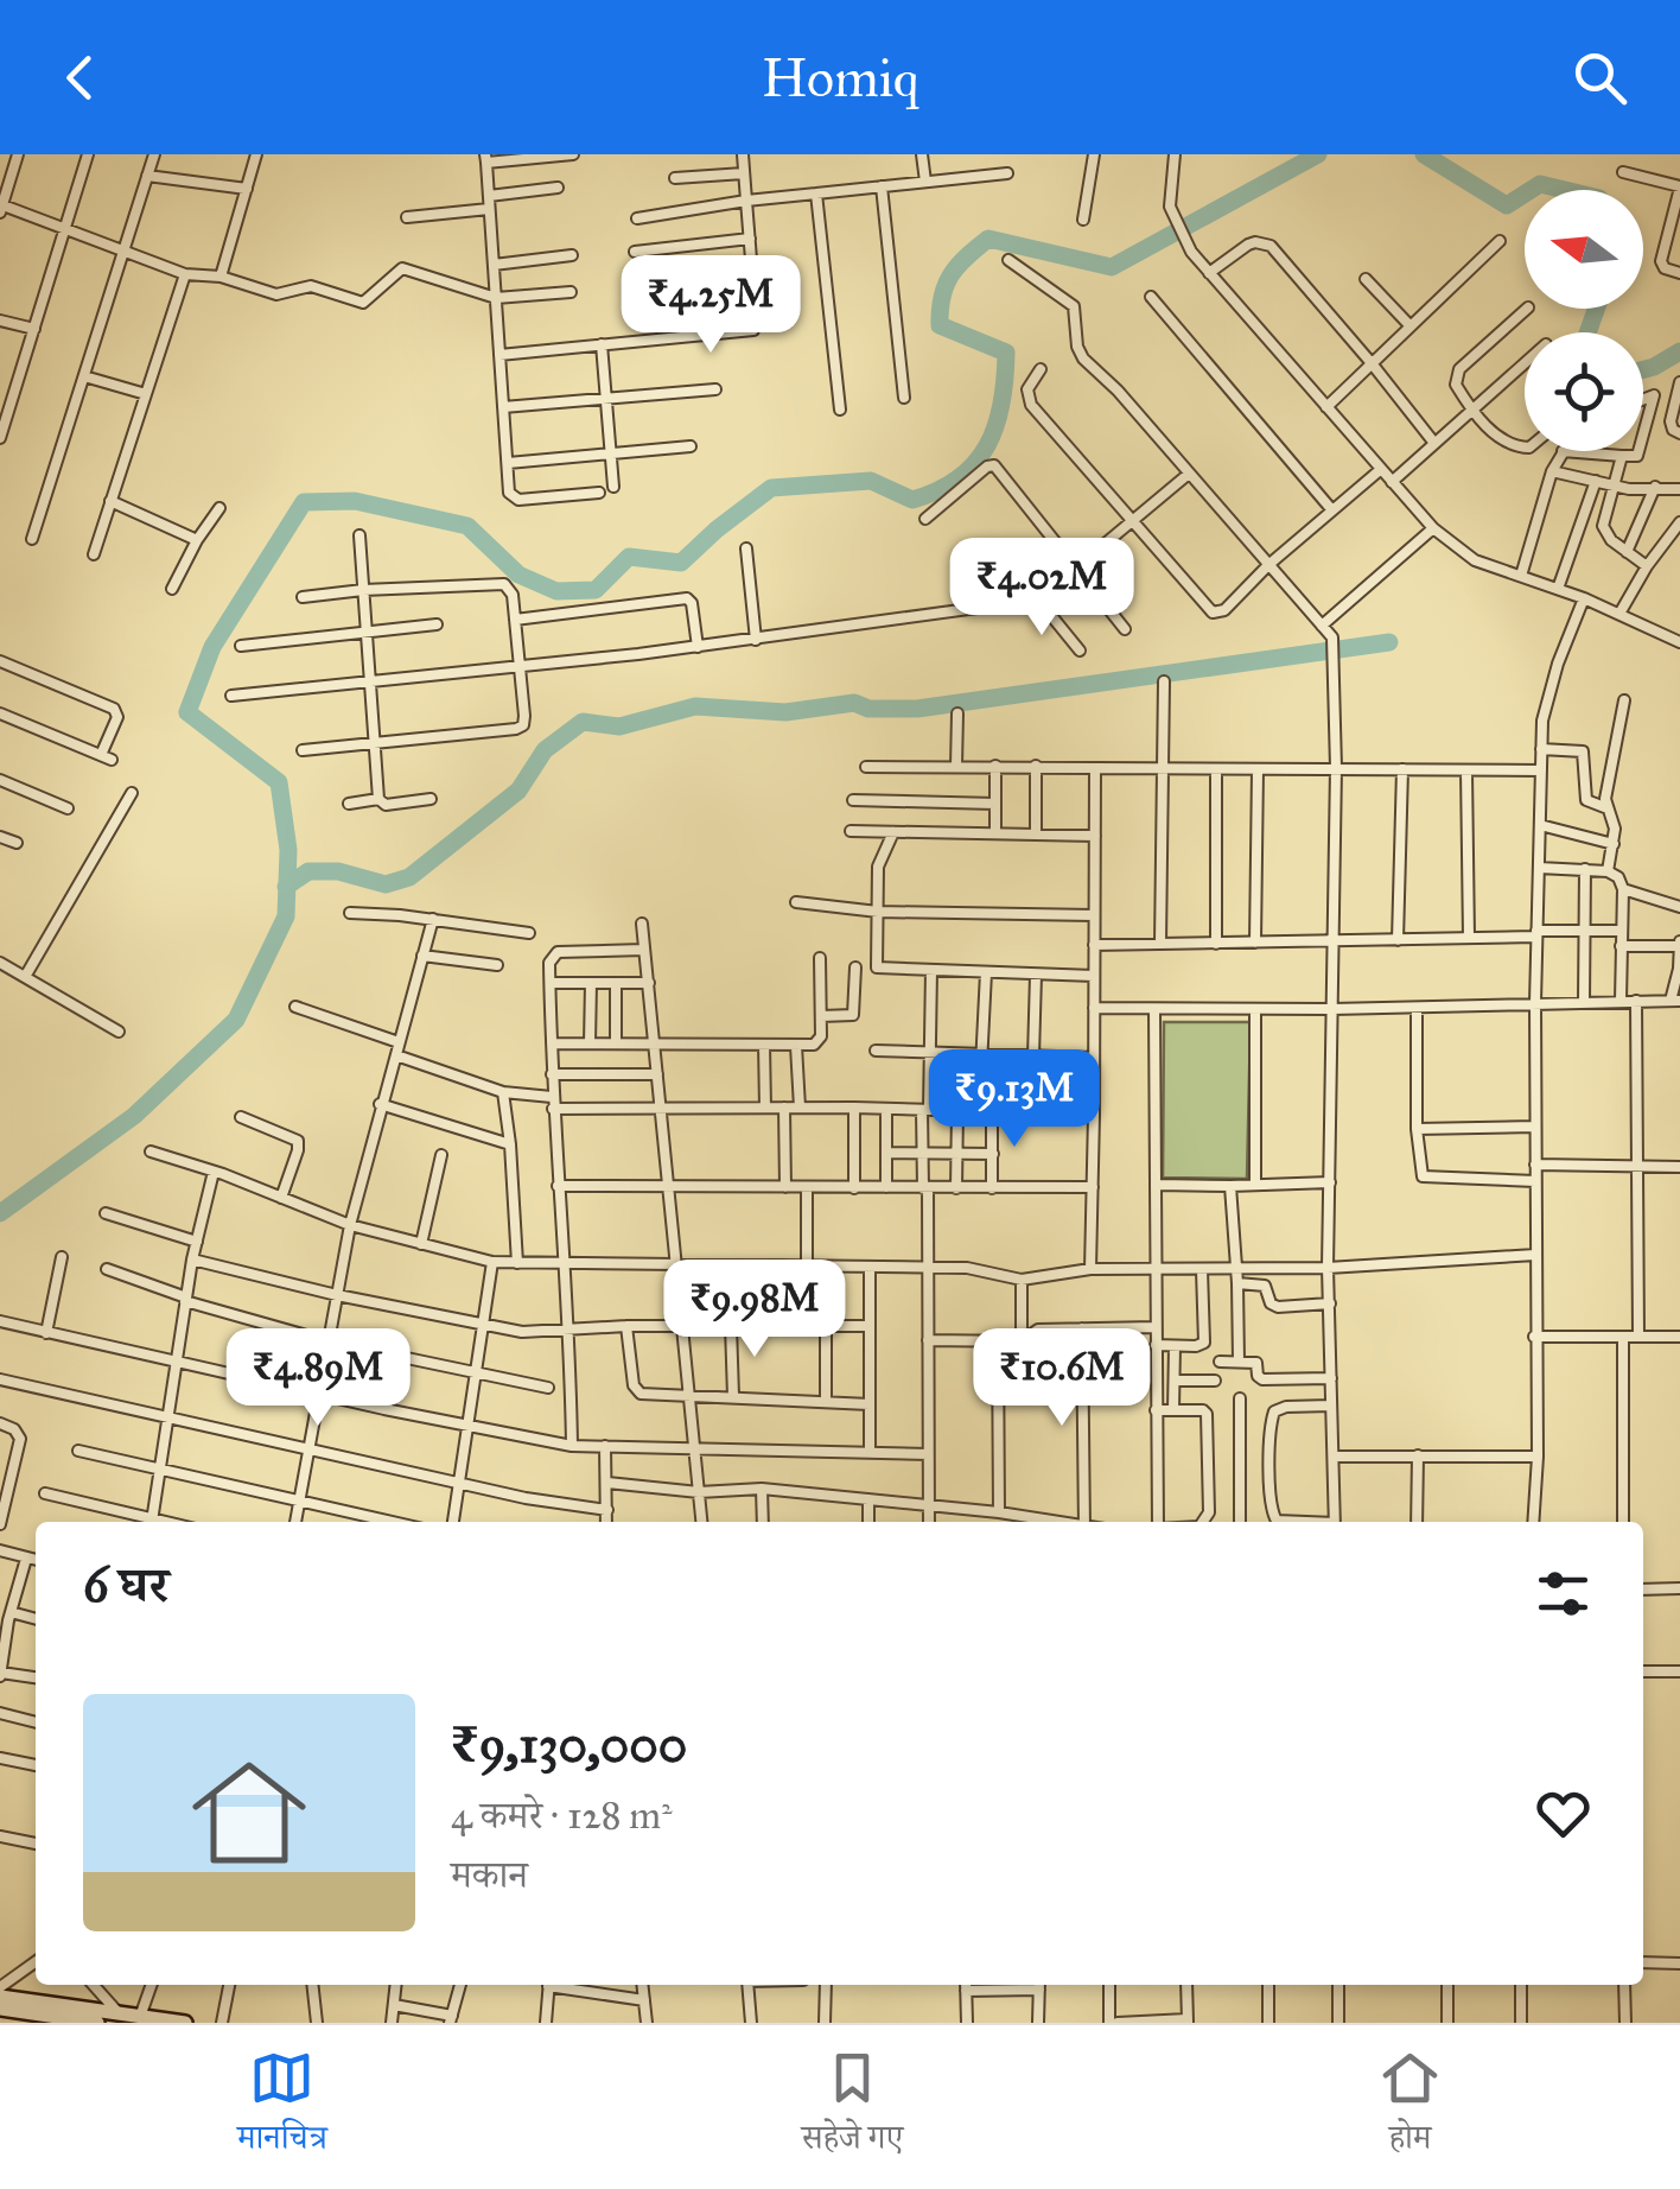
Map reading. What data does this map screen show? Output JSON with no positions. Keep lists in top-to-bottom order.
{
  "north": "left",
  "page": {
    "header": "Homiq",
    "price": [
      "₹4.25M",
      "₹4.02M",
      "₹9.13M",
      "₹9.98M",
      "₹4.89M",
      "₹10.6M"
    ],
    "heading": "6 घर",
    "list": [
      {
        "name": "₹9,130,000",
        "note": "4 कमरे · 128 m² · मकान"
      }
    ],
    "tabs": ["मानचित्र", "सहेजे गए", "होम"]
  }
}
